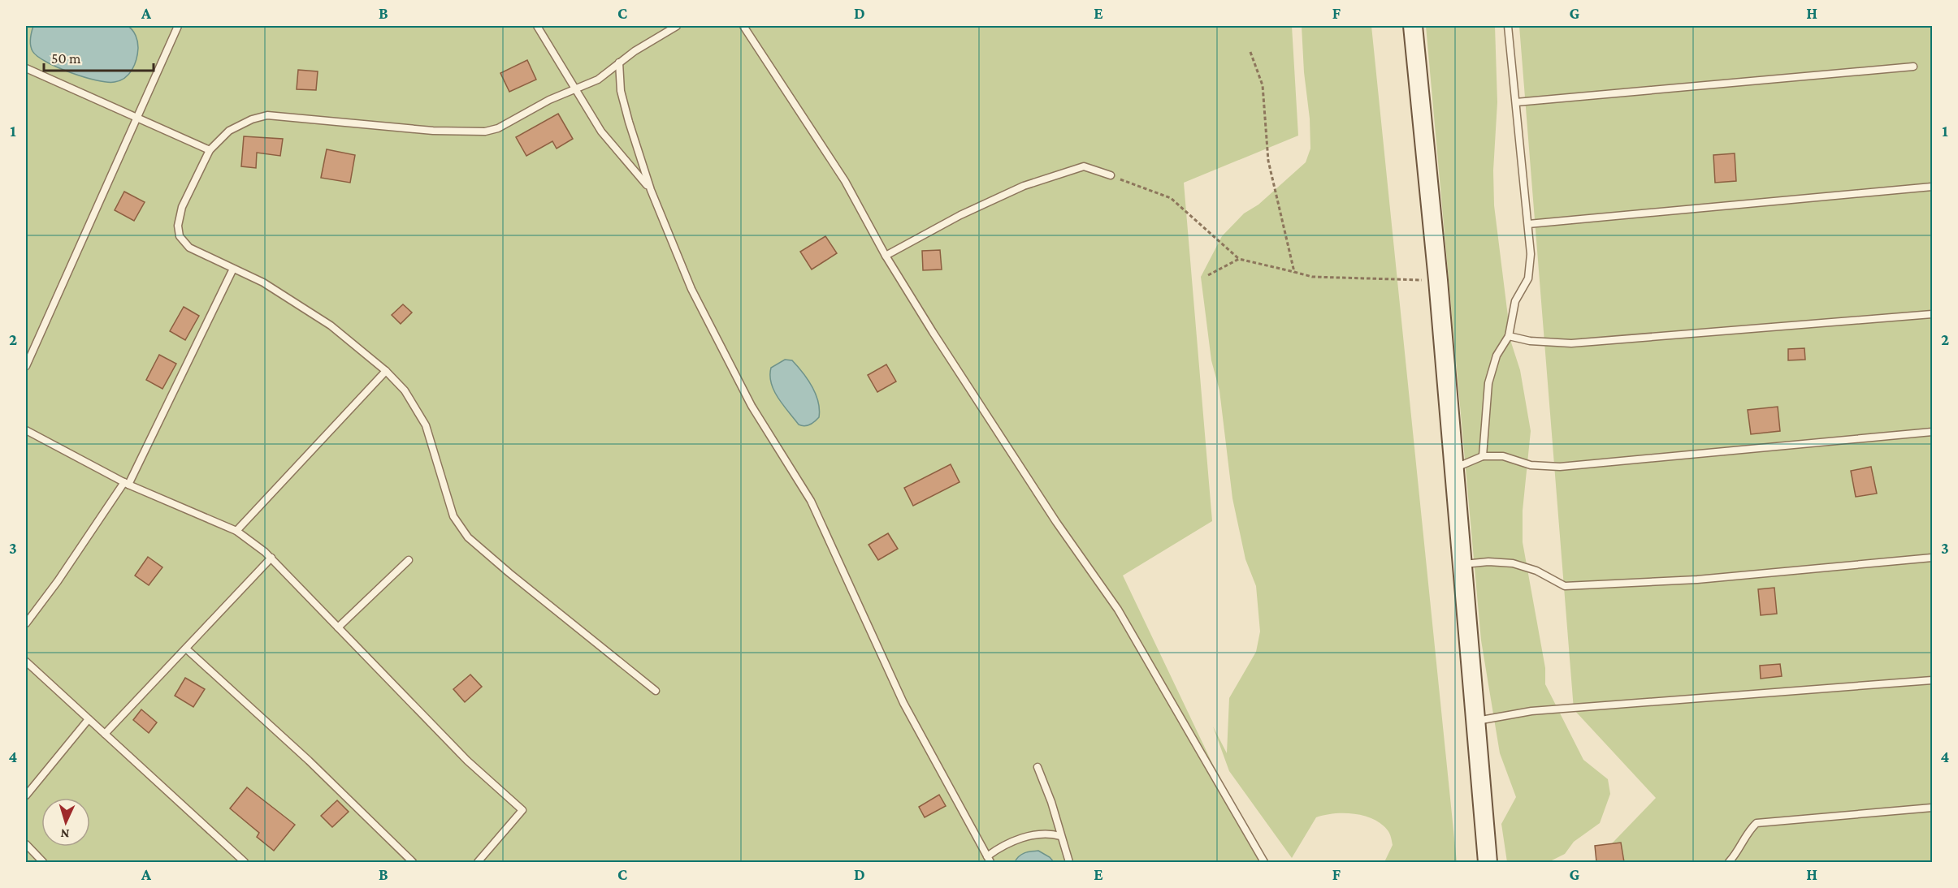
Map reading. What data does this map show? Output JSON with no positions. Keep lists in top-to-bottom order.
{
  "scale_bar": "50 m",
  "north": "bottom",
  "grid": {
    "columns": [
      "A",
      "B",
      "C",
      "D",
      "E",
      "F",
      "G",
      "H"
    ],
    "rows": [
      "1",
      "2",
      "3",
      "4"
    ]
  }
}
